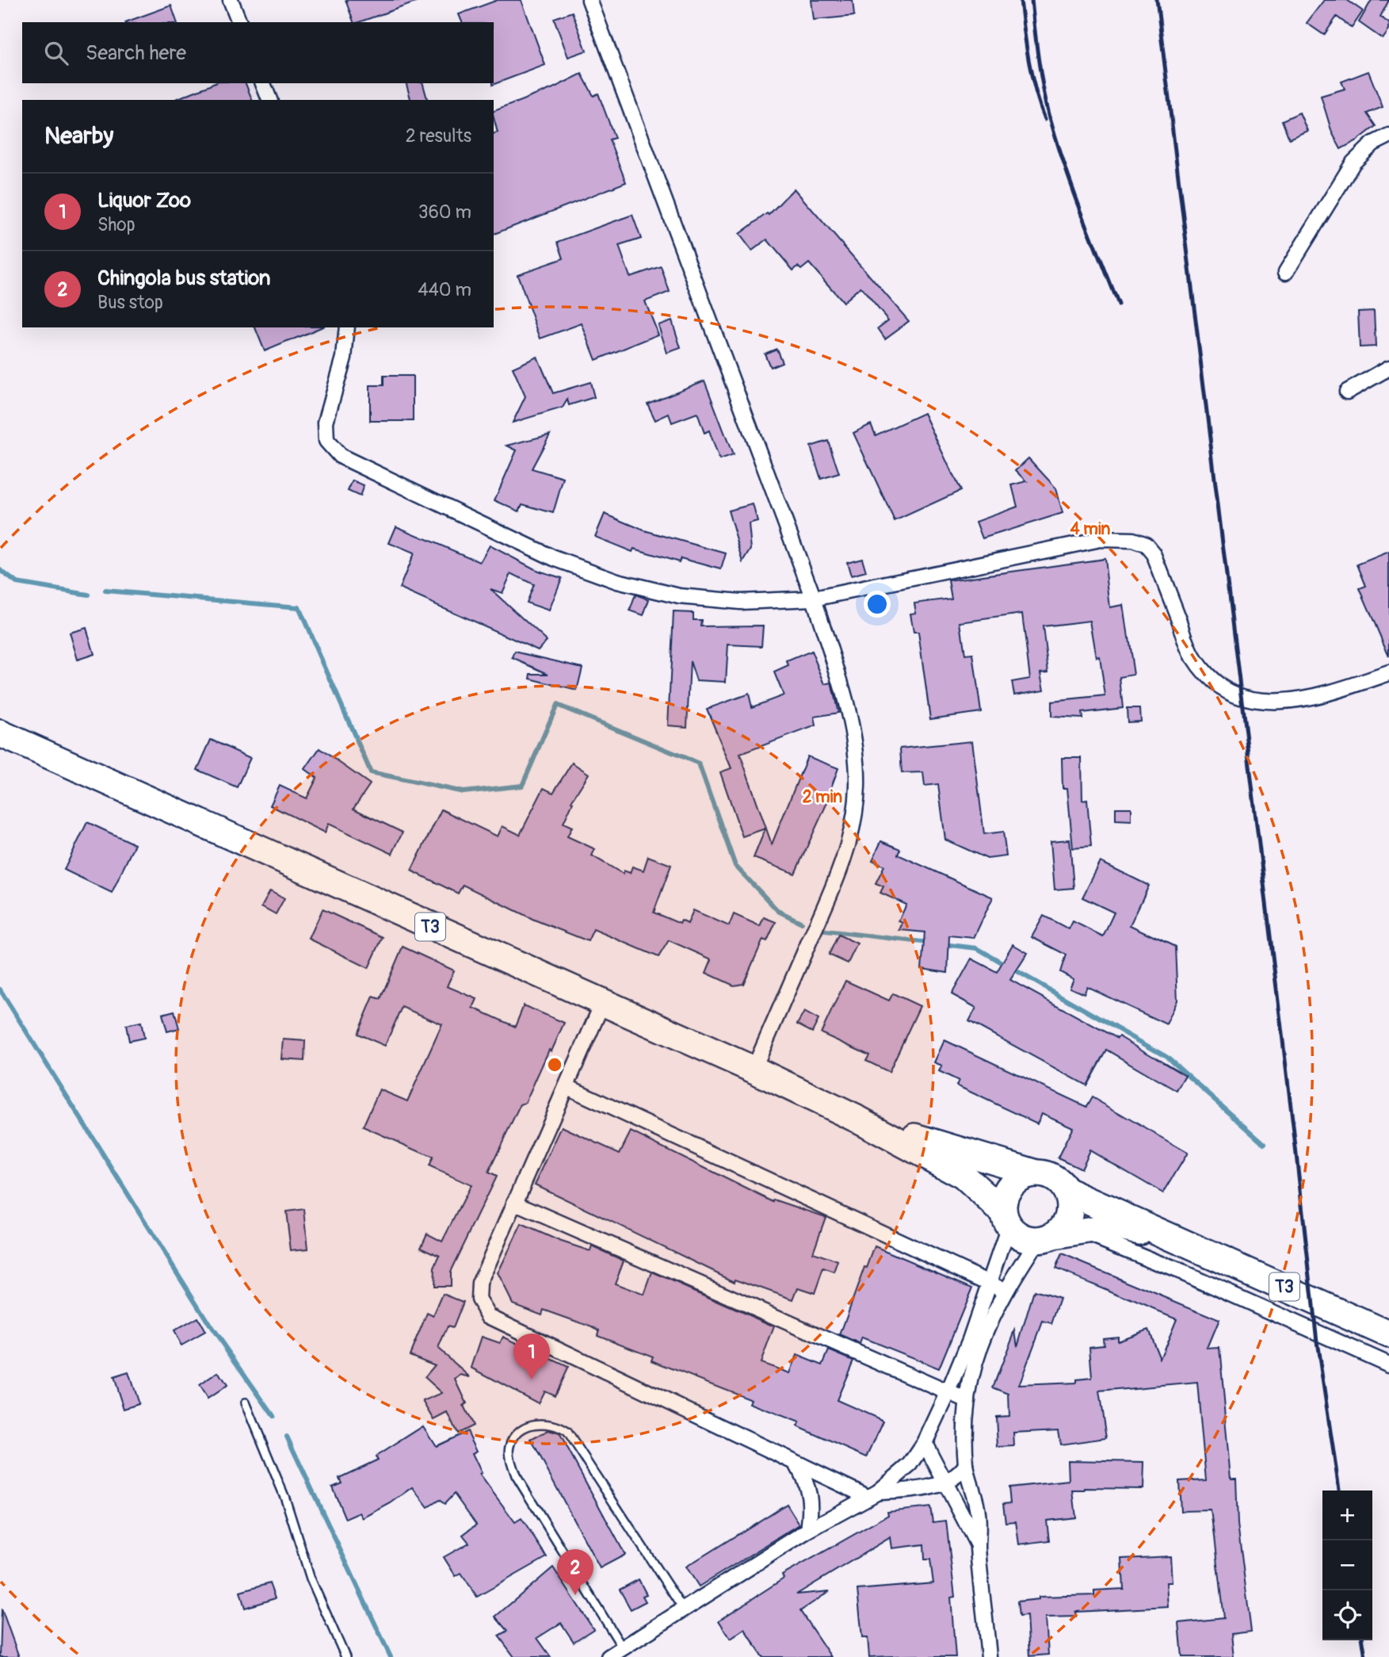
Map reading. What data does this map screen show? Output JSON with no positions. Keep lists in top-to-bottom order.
{
  "streets": {
    "highway": ["T3"]
  },
  "page": {
    "search": "Search here",
    "heading": ["Nearby", "2 results"],
    "list": [
      {
        "mark": "1",
        "name": "Liquor Zoo",
        "note": "Shop",
        "value": "360 m"
      },
      {
        "mark": "2",
        "name": "Chingola bus station",
        "note": "Bus stop",
        "value": "440 m"
      }
    ],
    "pins": ["1", "2"],
    "map_buttons": ["+", "−"]
  },
  "rings": ["4 min", "2 min"]
}
